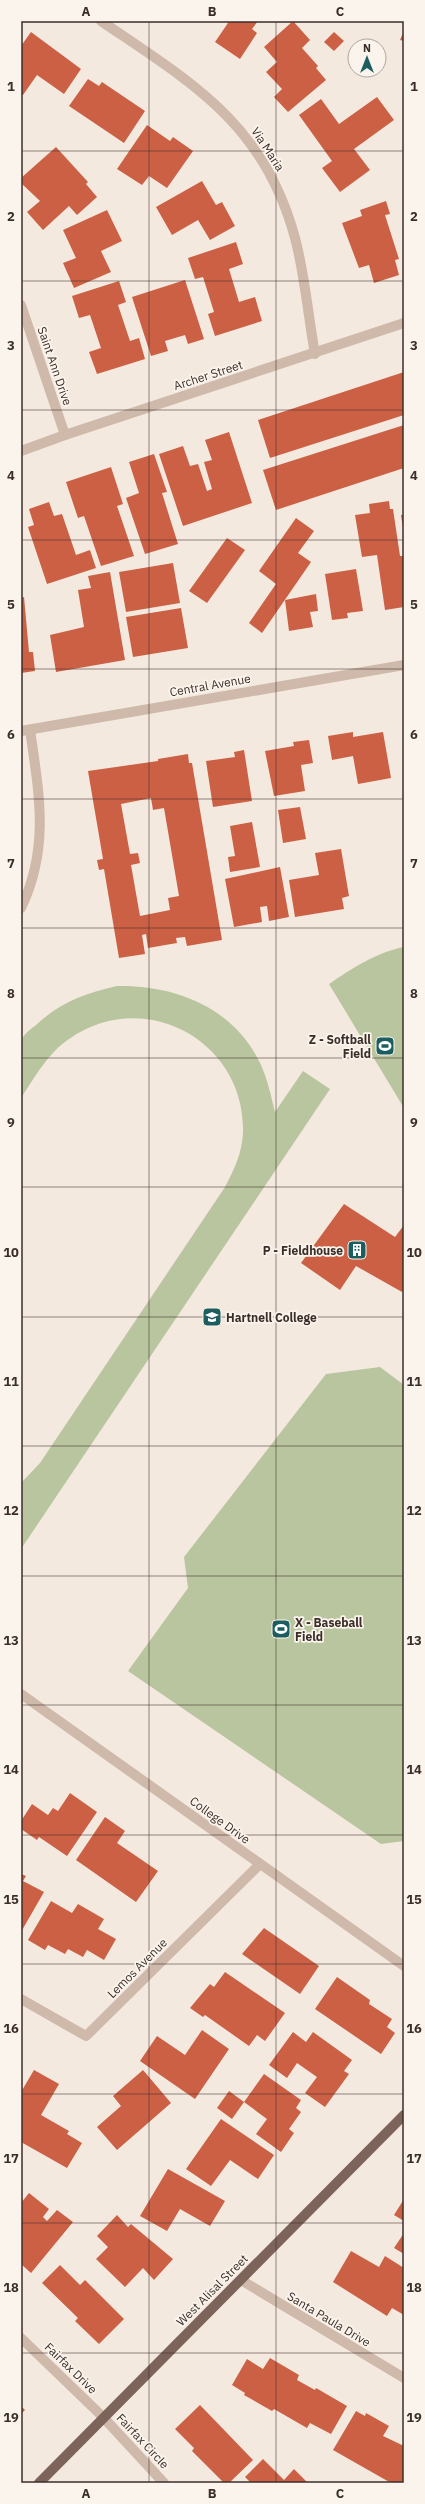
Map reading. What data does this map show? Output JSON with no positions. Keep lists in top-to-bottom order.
{
  "streets": {
    "main road": ["West Alisal Street"],
    "street": [
      "Via Maria",
      "Saint Ann Drive",
      "Archer Street",
      "Central Avenue",
      "College Drive",
      "Lemos Avenue",
      "Santa Paula Drive",
      "Fairfax Drive",
      "Fairfax Circle"
    ]
  },
  "crossings": [
    ["Via Maria", "Archer Street"],
    ["Saint Ann Drive", "Archer Street"],
    ["College Drive", "Lemos Avenue"],
    ["West Alisal Street", "Santa Paula Drive"],
    ["West Alisal Street", "Fairfax Drive"],
    ["West Alisal Street", "Fairfax Circle"],
    ["Fairfax Drive", "Fairfax Circle"]
  ],
  "places": {
    "sports": ["Z - Softball Field", "X - Baseball Field"],
    "building": ["P - Fieldhouse"],
    "school or university": ["Hartnell College"]
  },
  "north": "top",
  "grid": {
    "columns": ["A", "B", "C"],
    "rows": [
      "1",
      "2",
      "3",
      "4",
      "5",
      "6",
      "7",
      "8",
      "9",
      "10",
      "11",
      "12",
      "13",
      "14",
      "15",
      "16",
      "17",
      "18",
      "19"
    ]
  }
}
